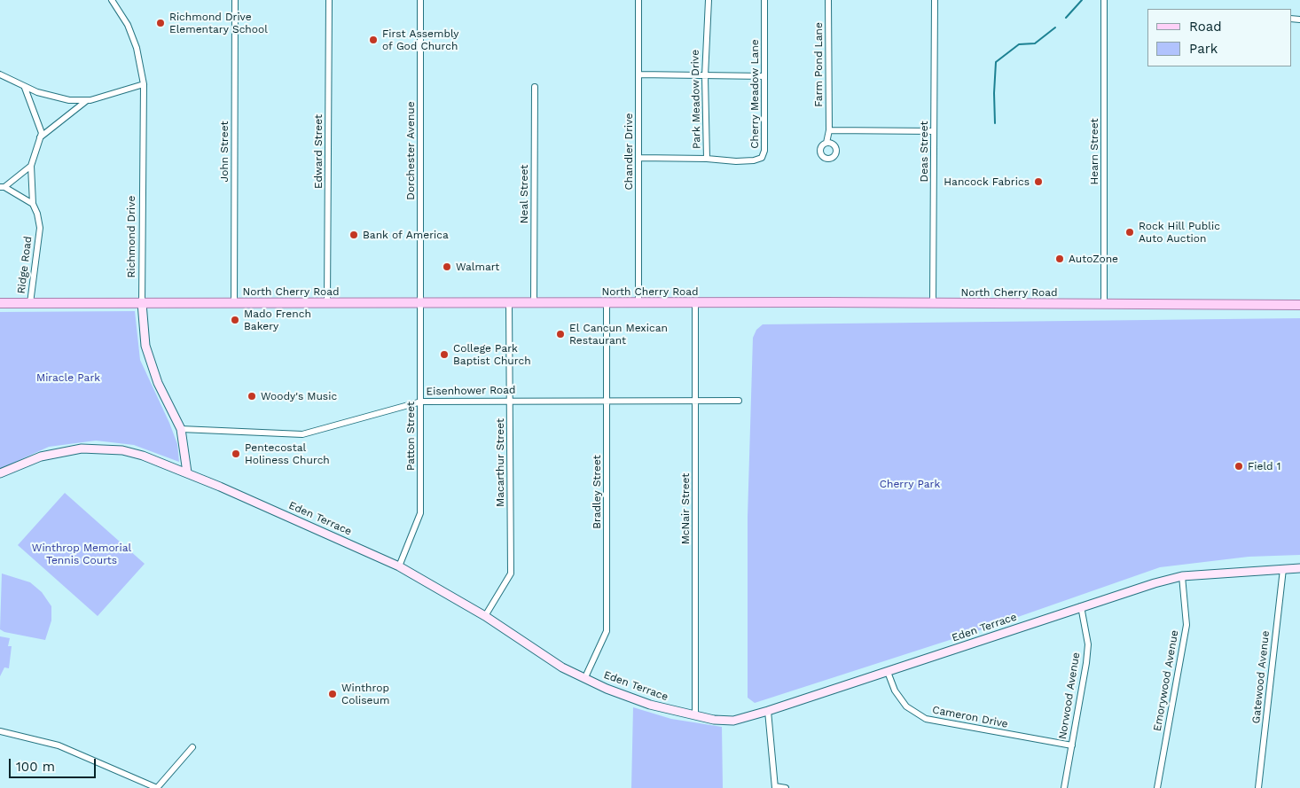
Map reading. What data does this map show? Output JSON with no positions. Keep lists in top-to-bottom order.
{
  "streets": {
    "main road": ["North Cherry Road"],
    "street": [
      "Farm Pond Lane",
      "Cherry Meadow Lane",
      "Park Meadow Drive",
      "Dorchester Avenue",
      "John Street",
      "Edward Street",
      "Chandler Drive",
      "Deas Street",
      "Hearn Street",
      "Neal Street",
      "Richmond Drive",
      "Ridge Road",
      "Eisenhower Road",
      "Patton Street",
      "Macarthur Street",
      "Bradley Street",
      "McNair Street",
      "Eden Terrace",
      "Gatewood Avenue",
      "Emorywood Avenue",
      "Norwood Avenue",
      "Cameron Drive"
    ]
  },
  "crossings": [
    ["Cherry Meadow Lane", "Park Meadow Drive"],
    ["Park Meadow Drive", "Chandler Drive"],
    ["Dorchester Avenue", "North Cherry Road"],
    ["Dorchester Avenue", "Patton Street"],
    ["John Street", "North Cherry Road"],
    ["Edward Street", "North Cherry Road"],
    ["Chandler Drive", "North Cherry Road"],
    ["Deas Street", "North Cherry Road"],
    ["Hearn Street", "North Cherry Road"],
    ["Neal Street", "North Cherry Road"],
    ["Richmond Drive", "Ridge Road"],
    ["Richmond Drive", "North Cherry Road"],
    ["Richmond Drive", "Eisenhower Road"],
    ["Richmond Drive", "Eden Terrace"],
    ["Ridge Road", "North Cherry Road"],
    ["North Cherry Road", "Patton Street"],
    ["North Cherry Road", "Macarthur Street"],
    ["North Cherry Road", "Bradley Street"],
    ["North Cherry Road", "McNair Street"],
    ["Eisenhower Road", "Patton Street"],
    ["Eisenhower Road", "Macarthur Street"],
    ["Eisenhower Road", "Bradley Street"],
    ["Eisenhower Road", "McNair Street"],
    ["Patton Street", "Eden Terrace"],
    ["Macarthur Street", "Eden Terrace"],
    ["Bradley Street", "Eden Terrace"],
    ["McNair Street", "Eden Terrace"],
    ["Eden Terrace", "Gatewood Avenue"],
    ["Eden Terrace", "Emorywood Avenue"],
    ["Eden Terrace", "Norwood Avenue"],
    ["Eden Terrace", "Cameron Drive"],
    ["Norwood Avenue", "Cameron Drive"]
  ],
  "parks": ["Miracle Park", "Cherry Park", "Winthrop Memorial Tennis Courts"],
  "places": [
    "Richmond Drive Elementary School",
    "First Assembly of God Church",
    "Hancock Fabrics",
    "Rock Hill Public Auto Auction",
    "Bank of America",
    "AutoZone",
    "Walmart",
    "Mado French Bakery",
    "El Cancun Mexican Restaurant",
    "College Park Baptist Church",
    "Woody's Music",
    "Pentecostal Holiness Church",
    "Field 1",
    "Winthrop Coliseum"
  ],
  "legend": ["Road", "Park"],
  "scale_bar": "100 m"
}
